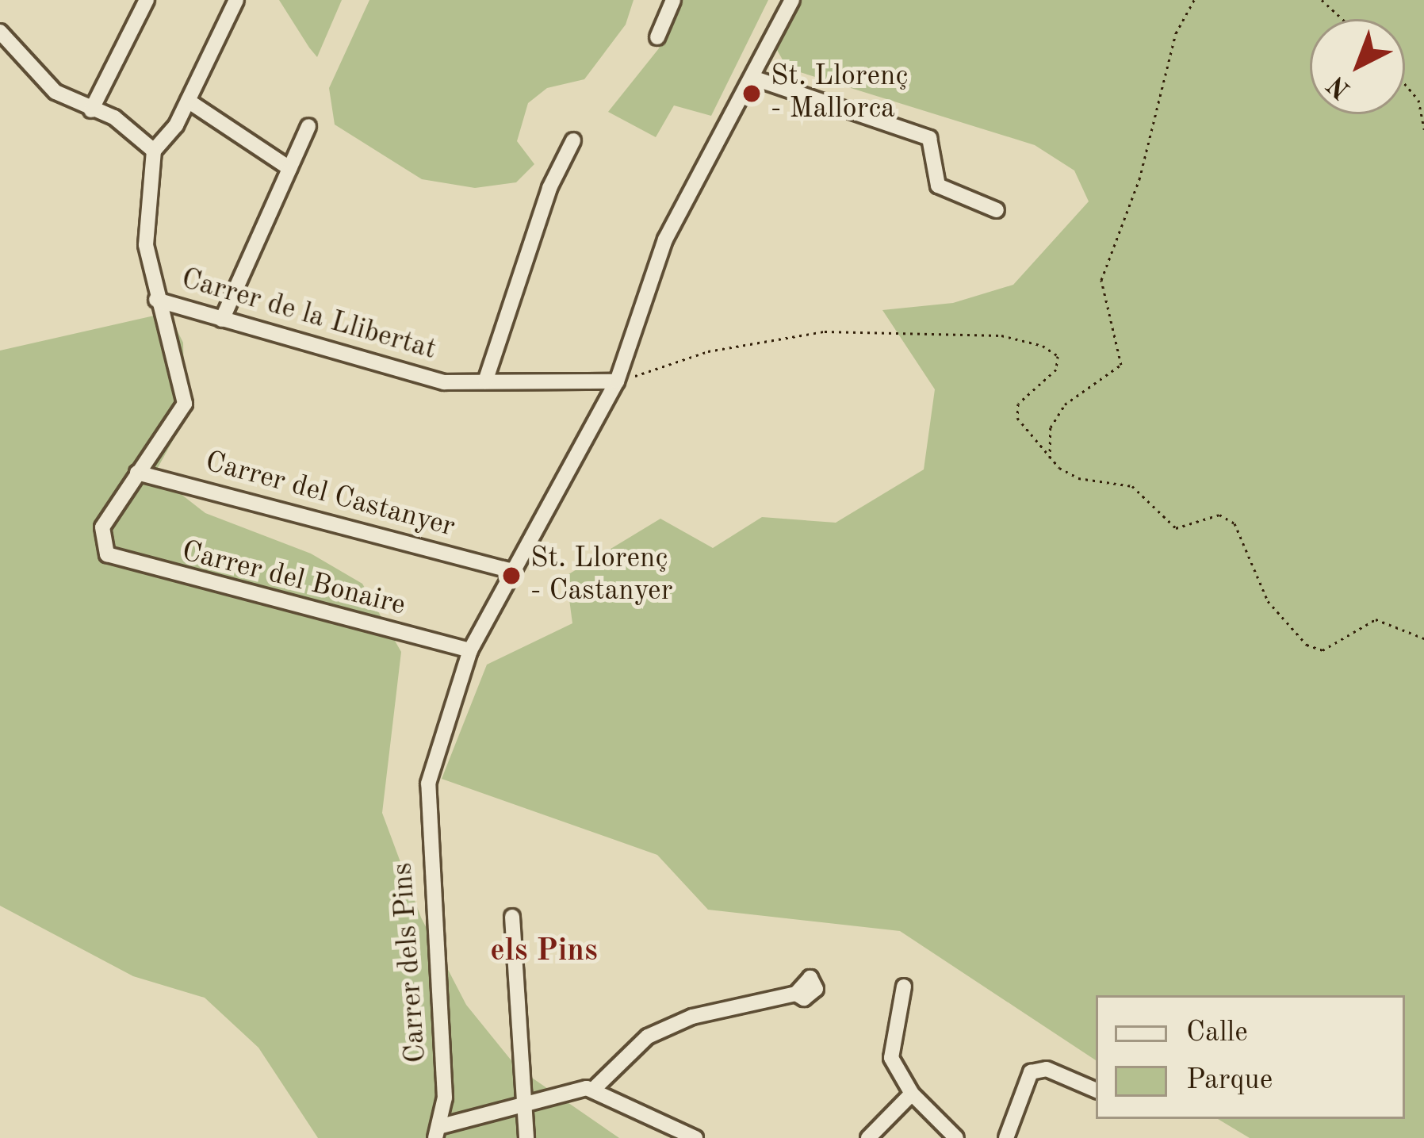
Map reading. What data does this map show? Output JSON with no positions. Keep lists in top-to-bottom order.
{
  "streets": {
    "street": [
      "Carrer de la Llibertat",
      "Carrer del Castanyer",
      "Carrer del Bonaire",
      "Carrer dels Pins"
    ]
  },
  "crossings": [
    ["Carrer de la Llibertat", "Carrer dels Pins"],
    ["Carrer del Castanyer", "Carrer del Bonaire"],
    ["Carrer del Castanyer", "Carrer dels Pins"],
    ["Carrer del Bonaire", "Carrer dels Pins"]
  ],
  "districts": ["els Pins"],
  "places": ["St. Llorenç - Mallorca", "St. Llorenç - Castanyer"],
  "legend": ["Calle", "Parque"],
  "north": "bottom left"
}
